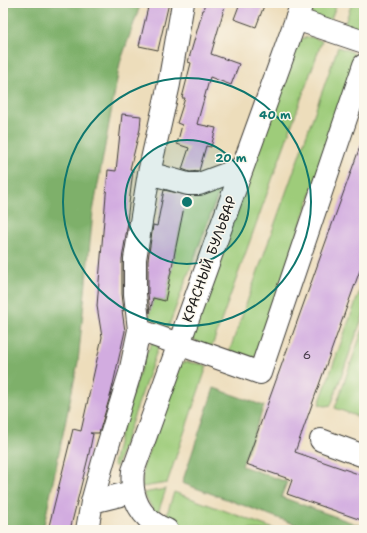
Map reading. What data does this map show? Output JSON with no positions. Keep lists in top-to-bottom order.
{
  "streets": {
    "street": ["КРАСНЫЙ БУЛЬВАР"]
  },
  "house_numbers": ["6"],
  "rings": ["40 m", "20 m"]
}
